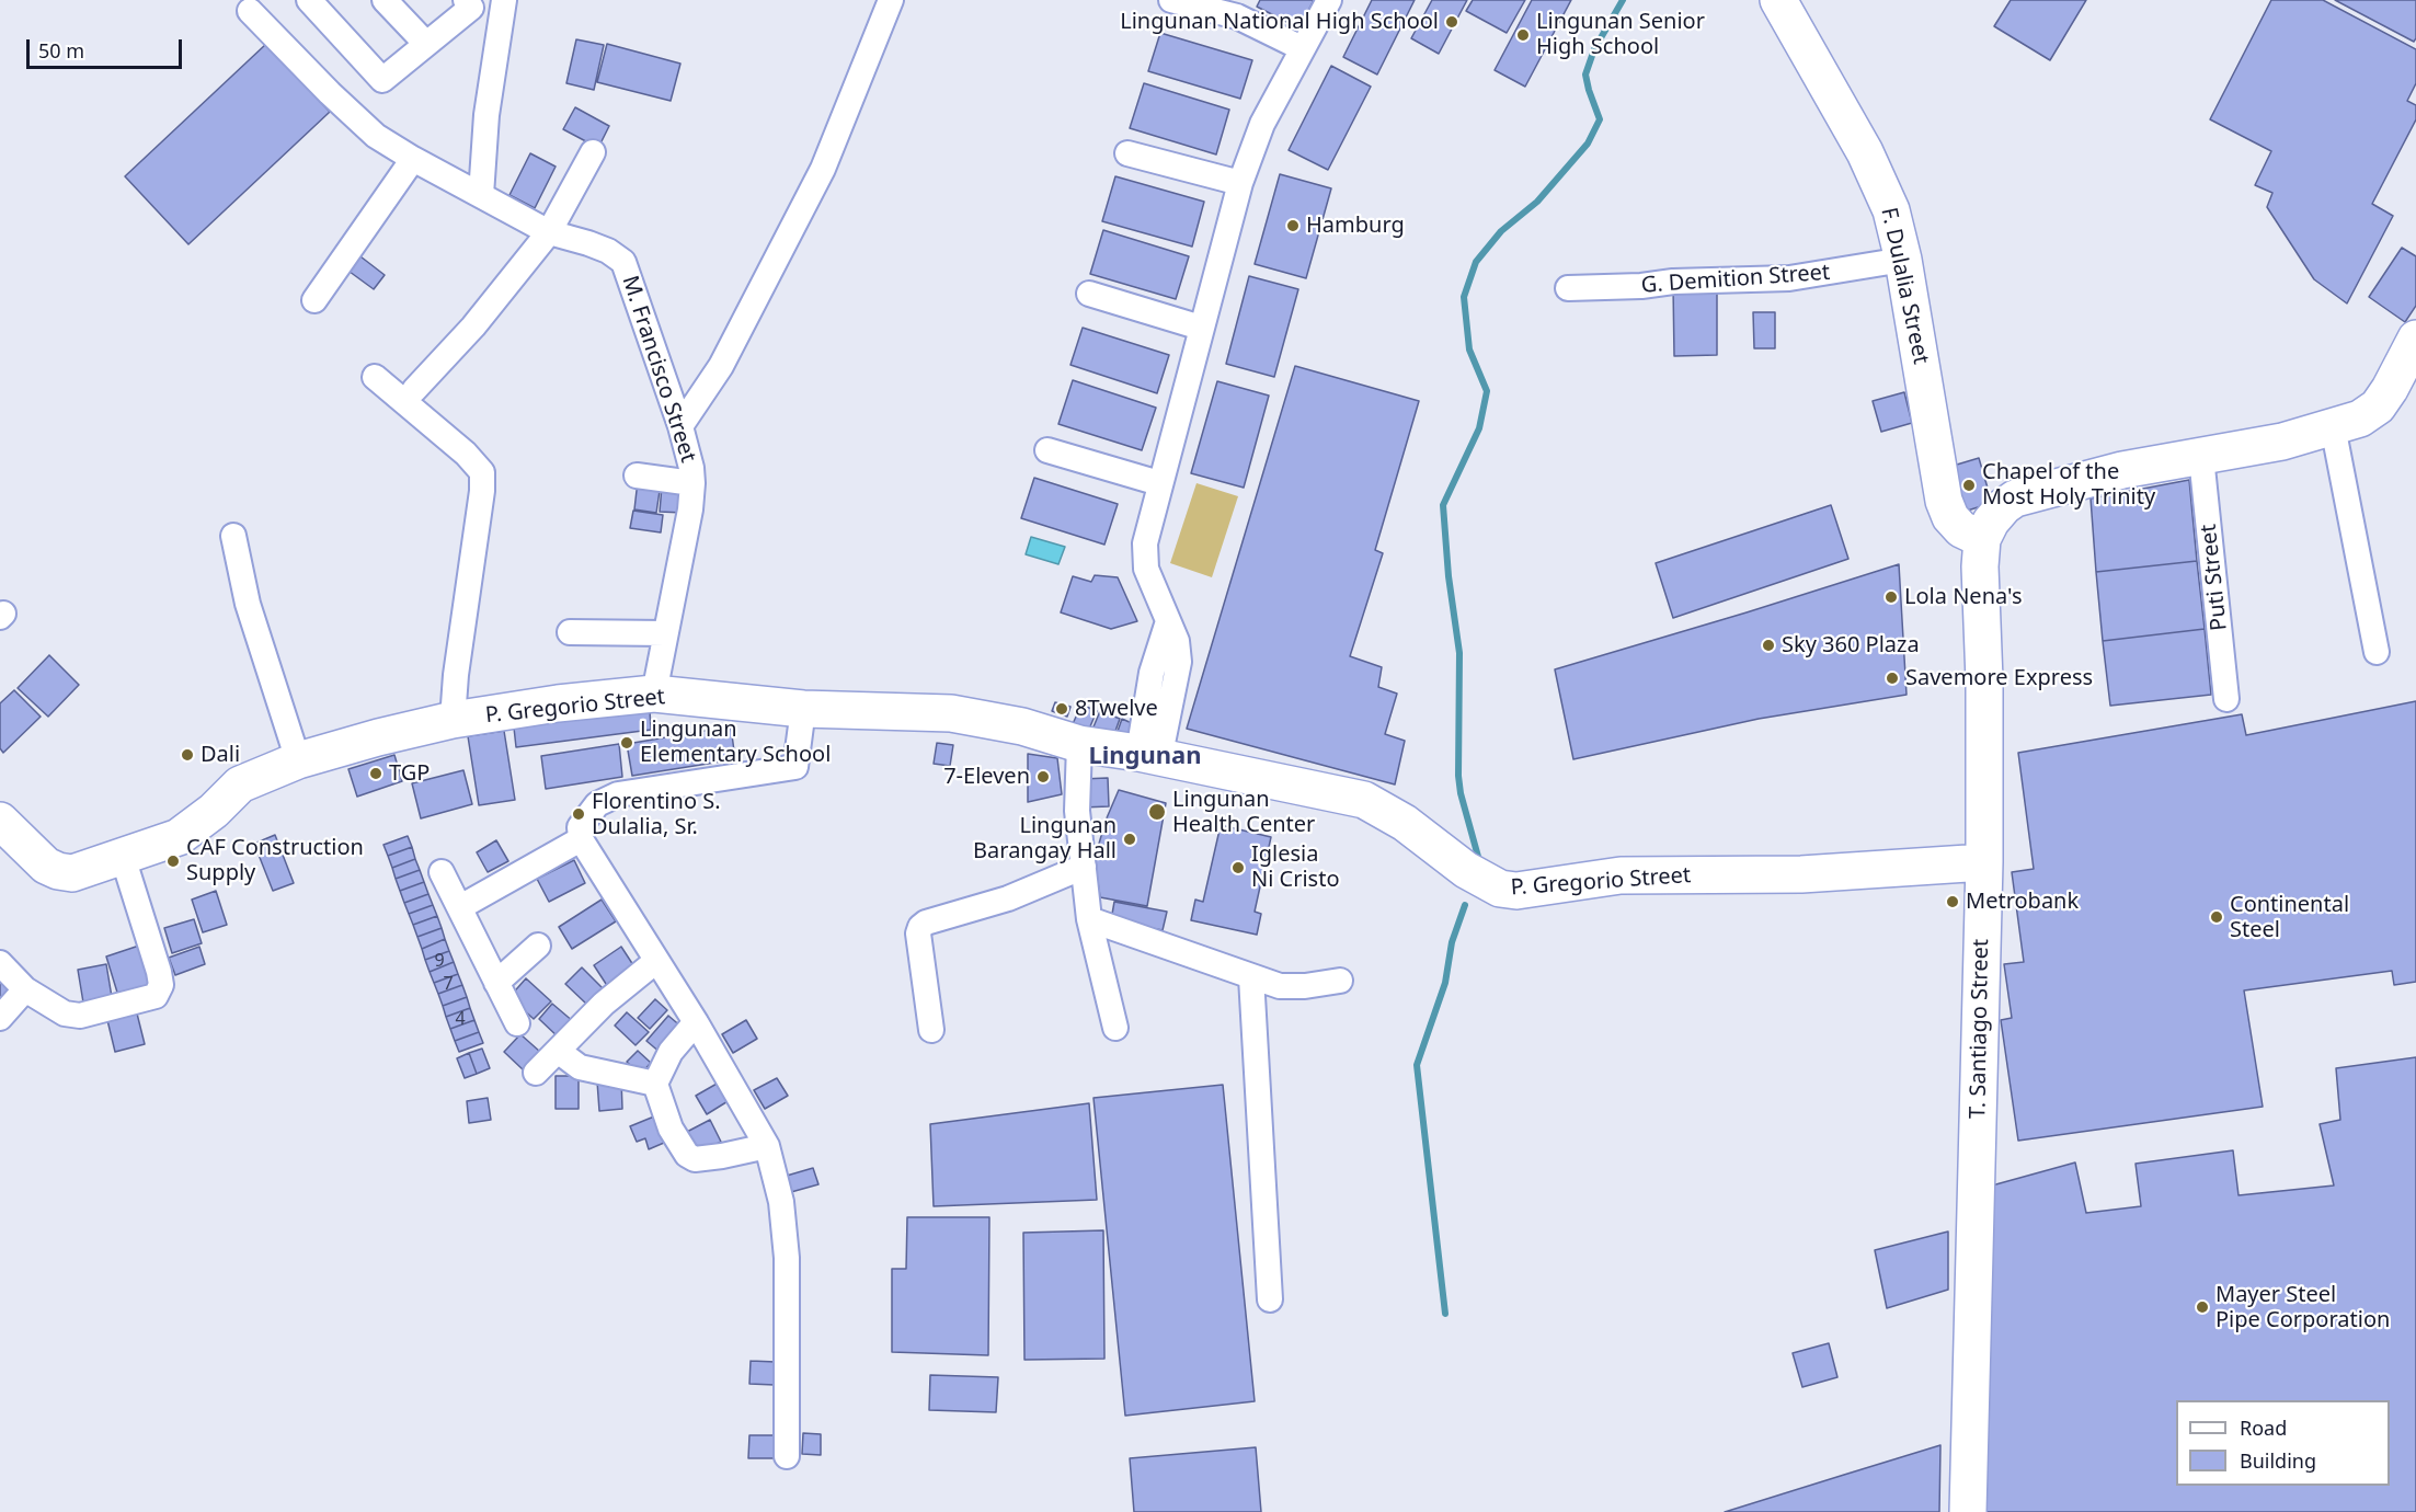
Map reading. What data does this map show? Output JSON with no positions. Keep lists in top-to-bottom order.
{
  "streets": {
    "street": [
      "G. Demition Street",
      "F. Dulalia Street",
      "M. Francisco Street",
      "Puti Street",
      "P. Gregorio Street",
      "T. Santiago Street"
    ]
  },
  "crossings": [
    ["G. Demition Street", "F. Dulalia Street"],
    ["F. Dulalia Street", "T. Santiago Street"],
    ["M. Francisco Street", "P. Gregorio Street"],
    ["Puti Street", "T. Santiago Street"],
    ["P. Gregorio Street", "T. Santiago Street"]
  ],
  "districts": ["Lingunan"],
  "places": [
    "Lingunan National High School",
    "Lingunan Senior High School",
    "Hamburg",
    "Chapel of the Most Holy Trinity",
    "Lola Nena's",
    "Sky 360 Plaza",
    "Savemore Express",
    "8Twelve",
    "Lingunan Elementary School",
    "Dali",
    "TGP",
    "7-Eleven",
    "Lingunan Health Center",
    "Florentino S. Dulalia, Sr.",
    "Lingunan Barangay Hall",
    "CAF Construction Supply",
    "Iglesia Ni Cristo",
    "Metrobank",
    "Continental Steel",
    "Mayer Steel Pipe Corporation"
  ],
  "house_numbers": ["9", "7", "4"],
  "legend": ["Road", "Building"],
  "scale_bar": "50 m"
}
